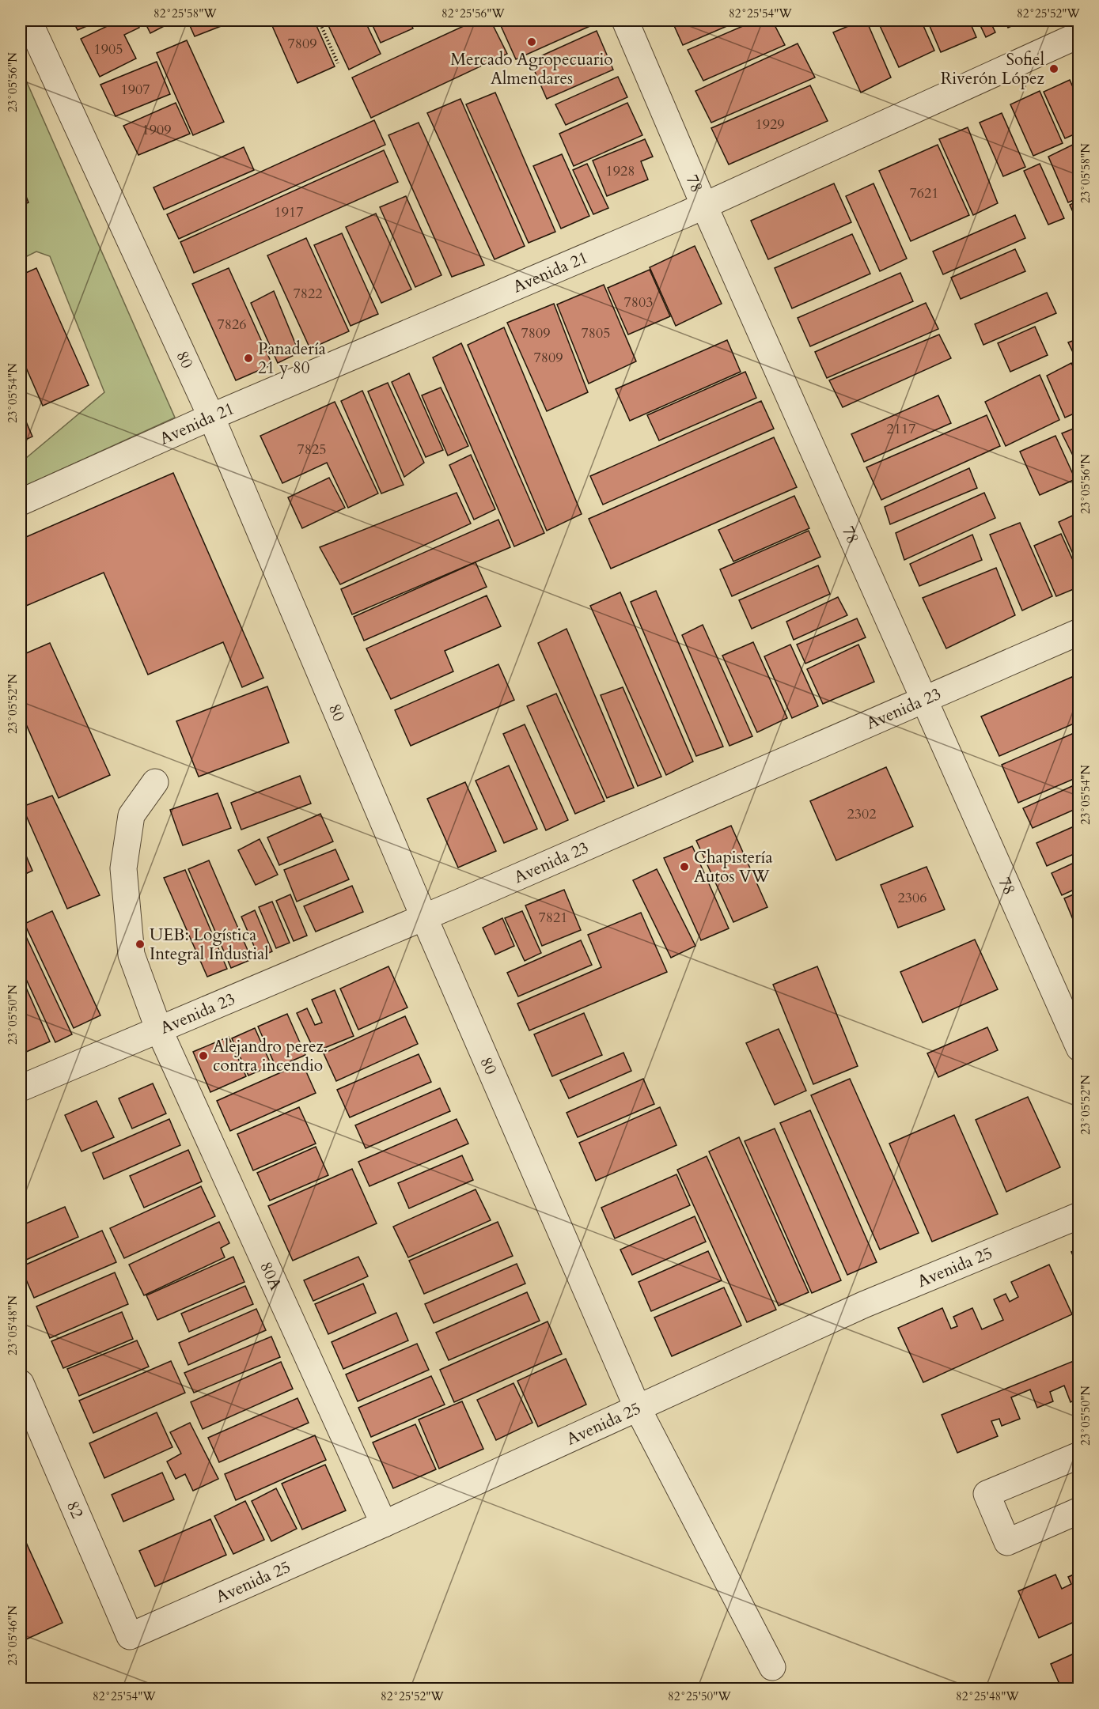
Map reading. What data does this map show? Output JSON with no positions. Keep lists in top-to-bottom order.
{
  "streets": {
    "street": [
      "78",
      "Avenida 21",
      "80",
      "Avenida 23",
      "Avenida 25",
      "80A",
      "82"
    ]
  },
  "crossings": [
    ["78", "Avenida 21"],
    ["78", "Avenida 23"],
    ["Avenida 21", "80"],
    ["80", "Avenida 23"],
    ["80", "Avenida 25"],
    ["Avenida 23", "80A"],
    ["Avenida 25", "80A"],
    ["Avenida 25", "82"]
  ],
  "places": [
    "Mercado Agropecuario Almendares",
    "Sofiel Riverón López",
    "Panadería 21 y 80",
    "Chapistería Autos VW",
    "UEB: Logística Integral Industial",
    "Alejandro perez. contra incendio"
  ],
  "house_numbers": [
    "7809",
    "1905",
    "1907",
    "1929",
    "1909",
    "1928",
    "7621",
    "1917",
    "7822",
    "7803",
    "7826",
    "7809",
    "7805",
    "7809",
    "2117",
    "7825",
    "2302",
    "2306",
    "7821"
  ],
  "coordinates": [
    "82°25'58\"W",
    "82°25'56\"W",
    "82°25'54\"W",
    "82°25'52\"W",
    "23°05'56\"N",
    "23°05'58\"N",
    "23°05'54\"N",
    "23°05'52\"N",
    "23°05'50\"N",
    "23°05'48\"N",
    "23°05'46\"N",
    "82°25'50\"W",
    "82°25'48\"W"
  ]
}
